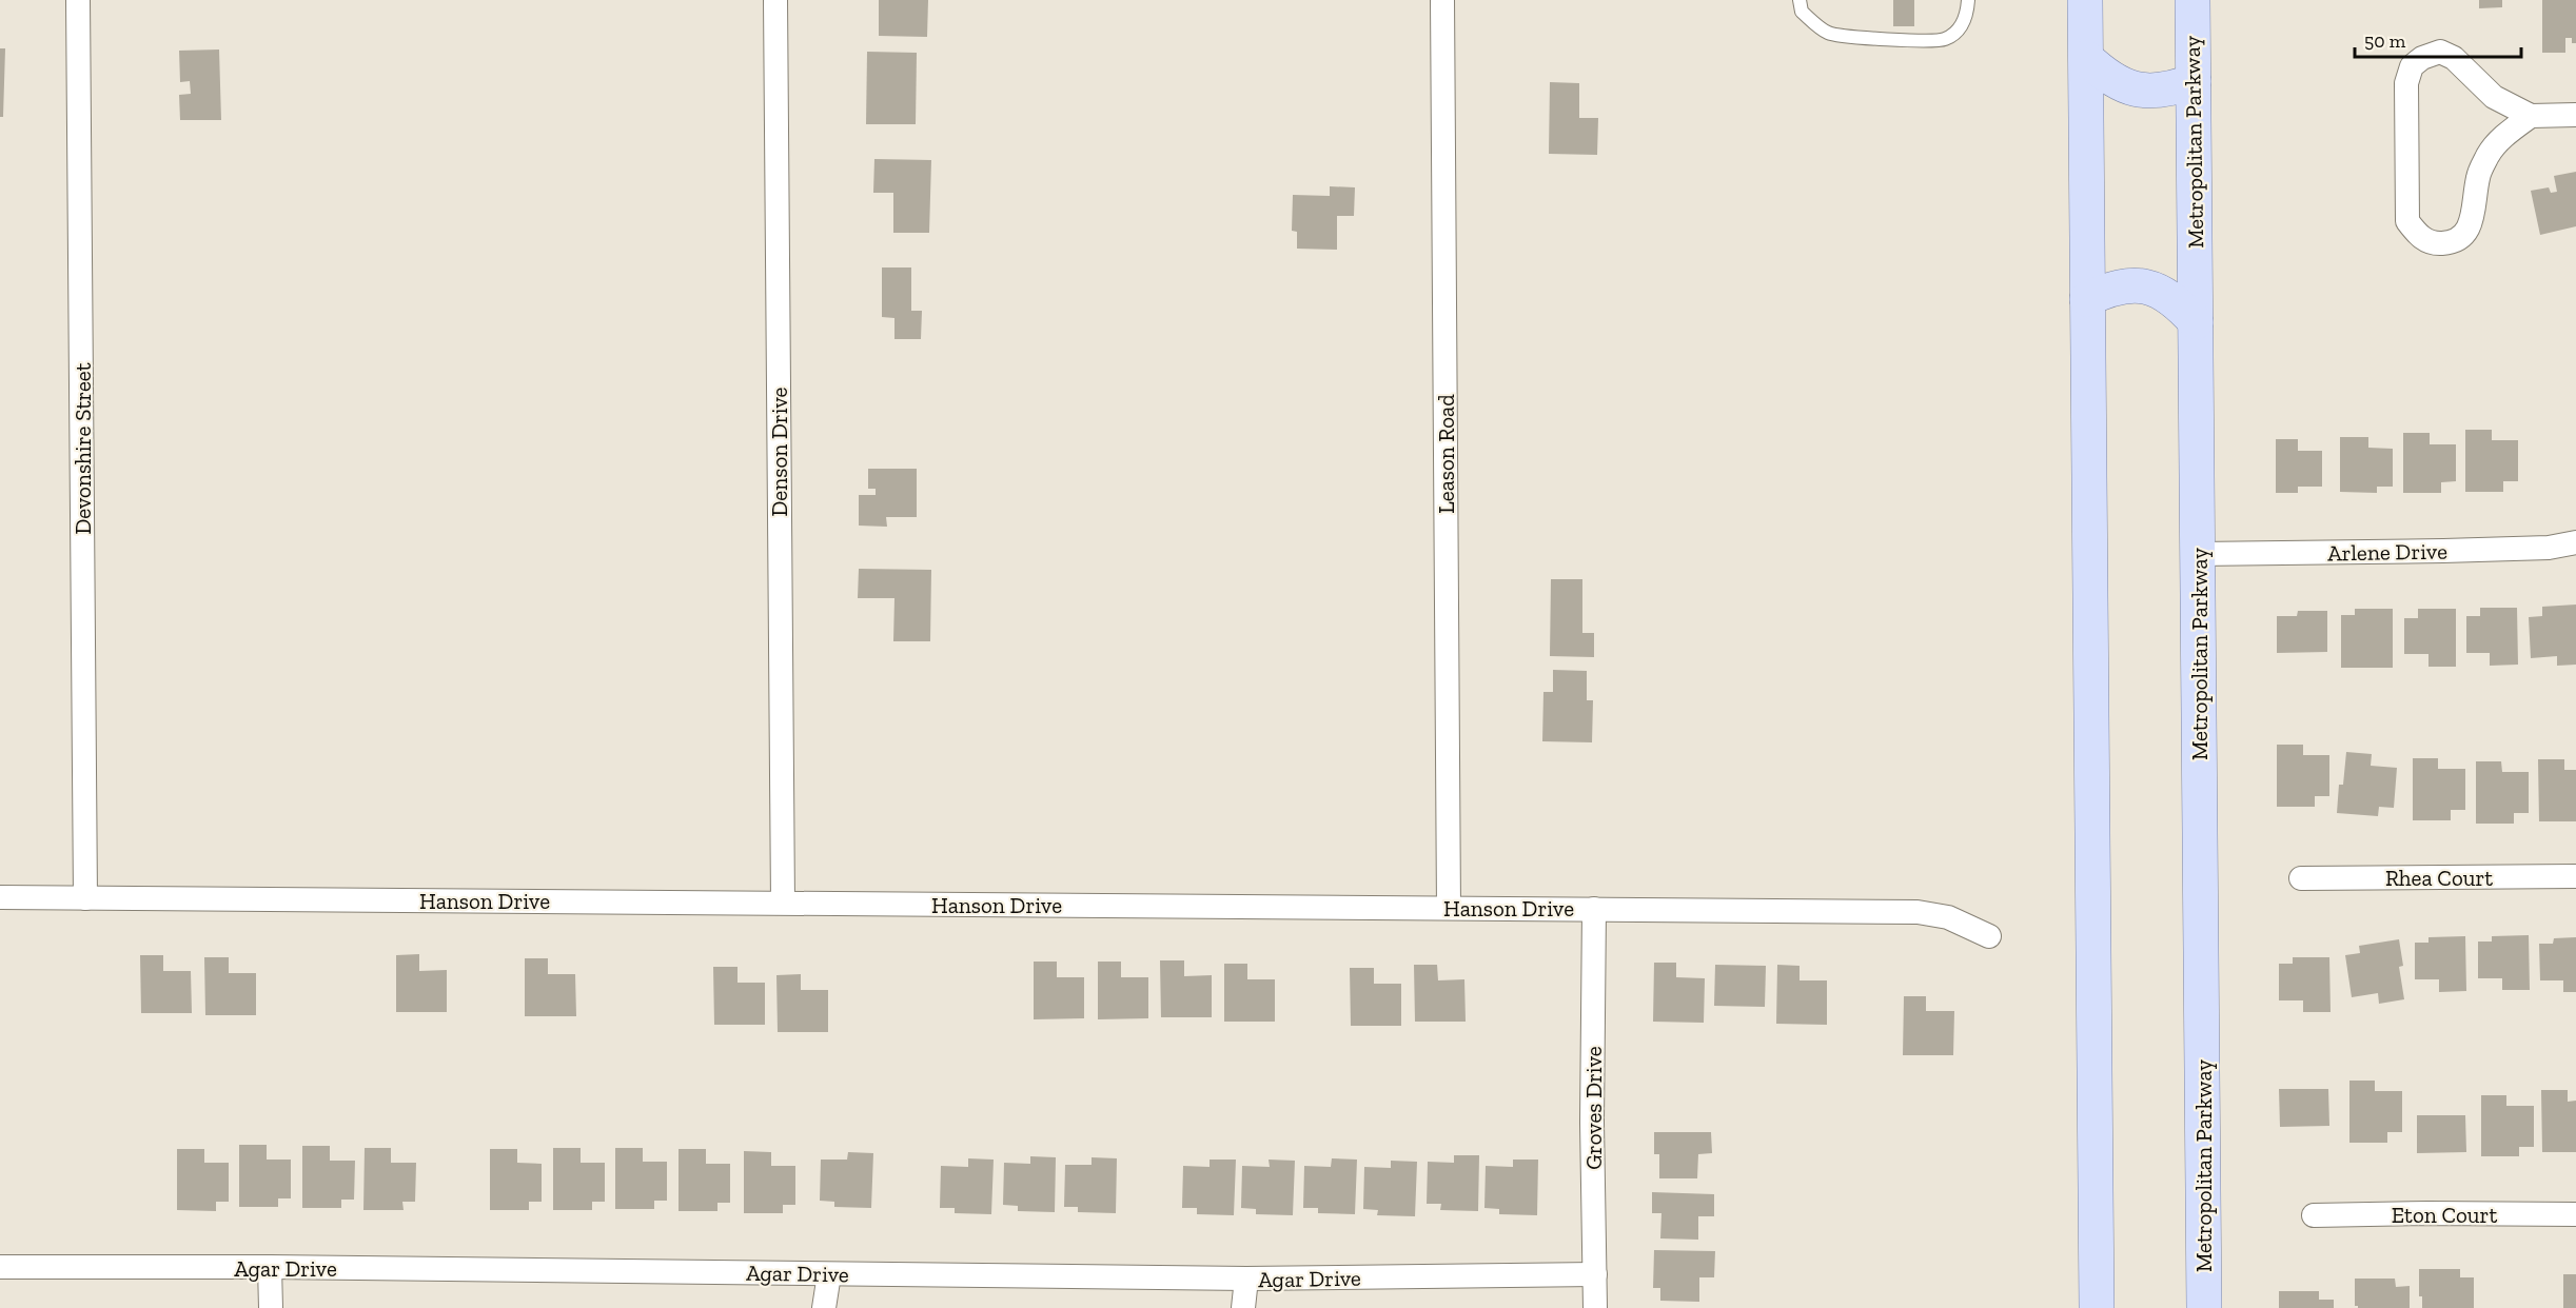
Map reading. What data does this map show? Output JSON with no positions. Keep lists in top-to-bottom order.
{
  "streets": {
    "main road": ["Metropolitan Parkway"],
    "street": [
      "Devonshire Street",
      "Denson Drive",
      "Leason Road",
      "Arlene Drive",
      "Rhea Court",
      "Hanson Drive",
      "Groves Drive",
      "Eton Court",
      "Agar Drive"
    ]
  },
  "crossings": [
    ["Metropolitan Parkway", "Arlene Drive"],
    ["Devonshire Street", "Hanson Drive"],
    ["Denson Drive", "Hanson Drive"],
    ["Leason Road", "Hanson Drive"],
    ["Hanson Drive", "Groves Drive"],
    ["Groves Drive", "Agar Drive"]
  ],
  "scale_bar": "50 m"
}
